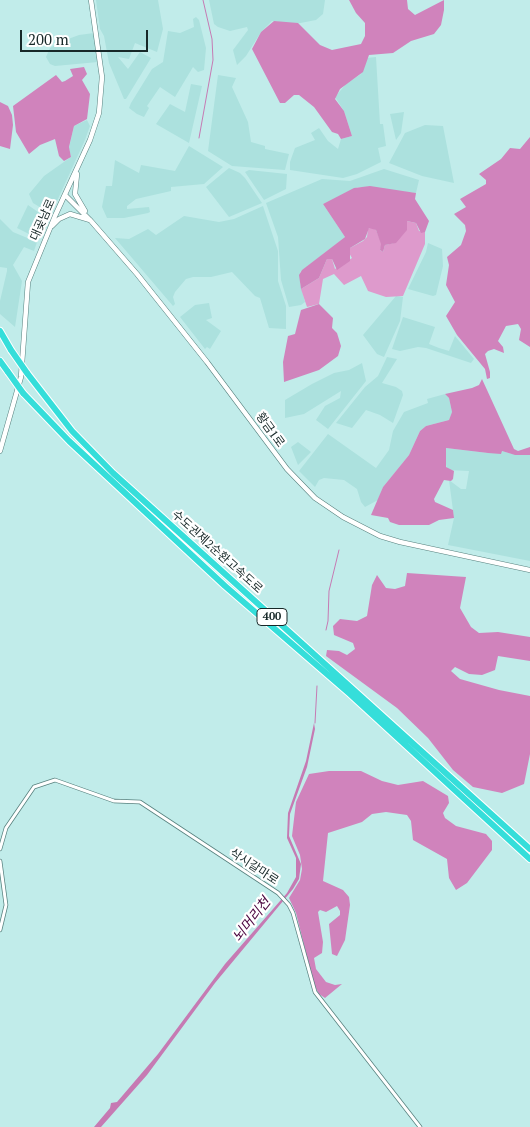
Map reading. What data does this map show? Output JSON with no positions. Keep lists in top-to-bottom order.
{
  "streets": {
    "highway": ["수도권제2순환고속도로", "400"],
    "street": ["대곶남로", "황금1로", "삭시갈마로"]
  },
  "crossings": [
    ["대곶남로", "황금1로"]
  ],
  "water": ["뇌머리천"],
  "scale_bar": "200 m"
}
